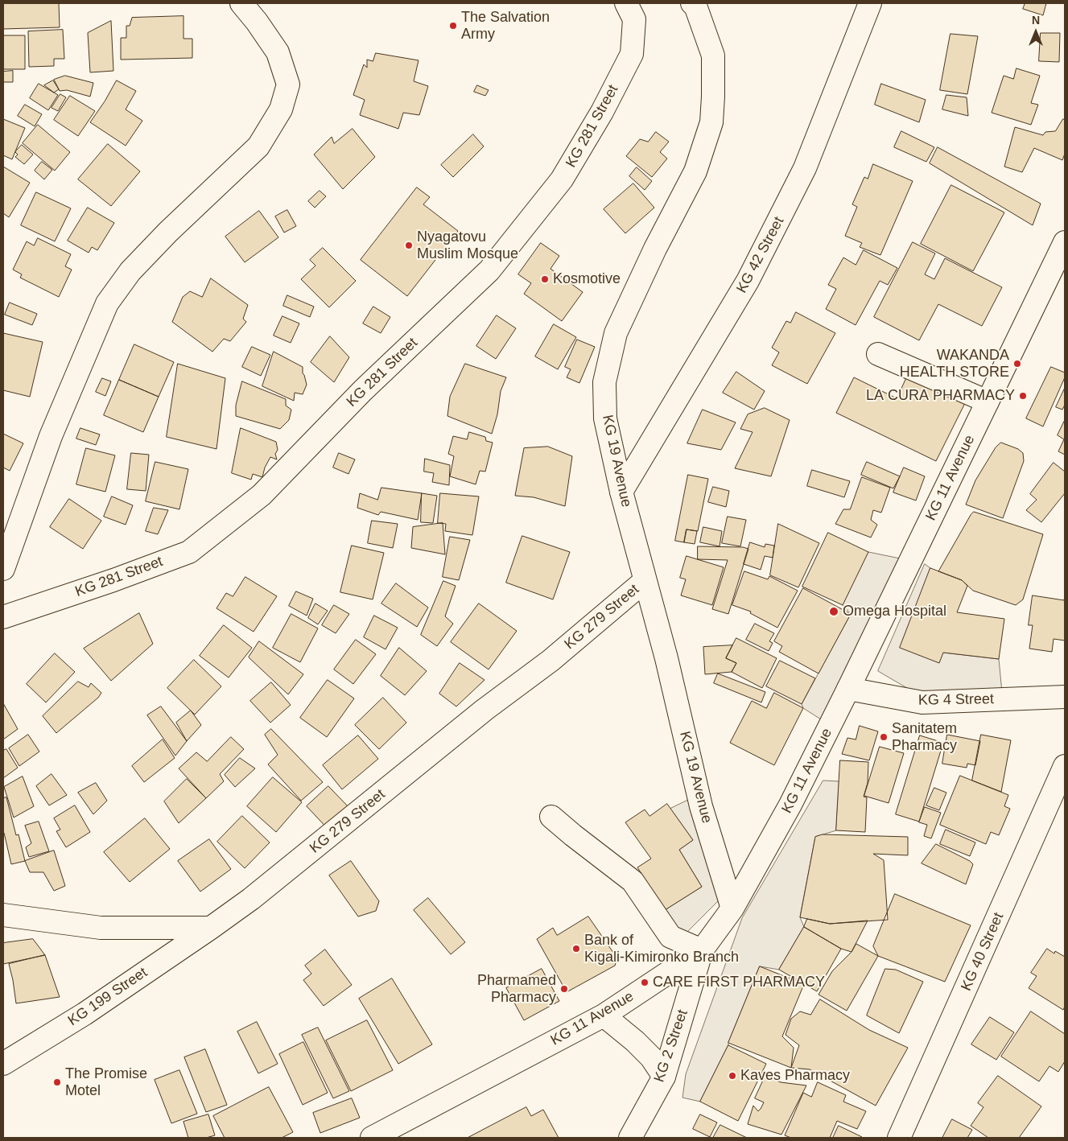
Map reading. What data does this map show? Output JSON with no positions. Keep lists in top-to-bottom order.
{
  "streets": {
    "street": [
      "KG 281 Street",
      "KG 42 Street",
      "KG 19 Avenue",
      "KG 11 Avenue",
      "KG 279 Street",
      "KG 4 Street",
      "KG 40 Street",
      "KG 199 Street",
      "KG 2 Street"
    ]
  },
  "crossings": [
    ["KG 42 Street", "KG 19 Avenue"],
    ["KG 19 Avenue", "KG 11 Avenue"],
    ["KG 19 Avenue", "KG 279 Street"],
    ["KG 11 Avenue", "KG 4 Street"],
    ["KG 11 Avenue", "KG 2 Street"],
    ["KG 279 Street", "KG 199 Street"]
  ],
  "places": [
    "The Salvation Army",
    "Nyagatovu Muslim Mosque",
    "Kosmotive",
    "WAKANDA HEALTH STORE",
    "LA CURA PHARMACY",
    "Omega Hospital",
    "Sanitatem Pharmacy",
    "Bank of Kigali-Kimironko Branch",
    "CARE FIRST PHARMACY",
    "Pharmamed Pharmacy",
    "Kaves Pharmacy",
    "The Promise Motel"
  ],
  "north": "top"
}
